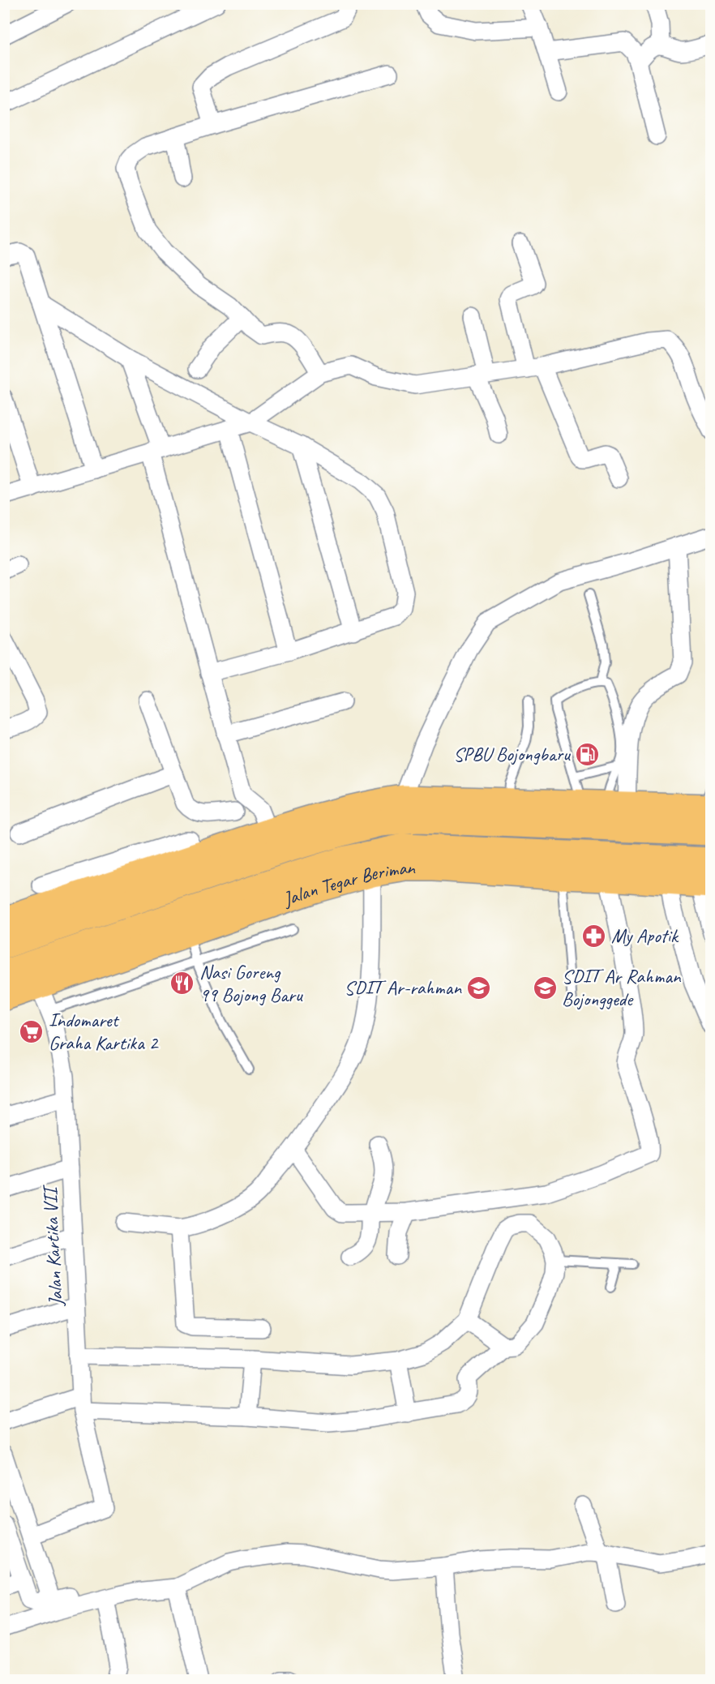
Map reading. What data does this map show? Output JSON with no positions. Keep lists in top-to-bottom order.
{
  "streets": {
    "main road": ["Jalan Tegar Beriman"],
    "street": ["Jalan Kartika VII"]
  },
  "crossings": [
    ["Jalan Tegar Beriman", "Jalan Kartika VII"]
  ],
  "places": {
    "fuel station": ["SPBU Bojongbaru"],
    "pharmacy": ["My Apotik"],
    "restaurant": ["Nasi Goreng 99 Bojong Baru"],
    "school or university": ["SDIT Ar-rahman", "SDIT Ar Rahman Bojonggede"],
    "supermarket": ["Indomaret Graha Kartika 2"]
  }
}
